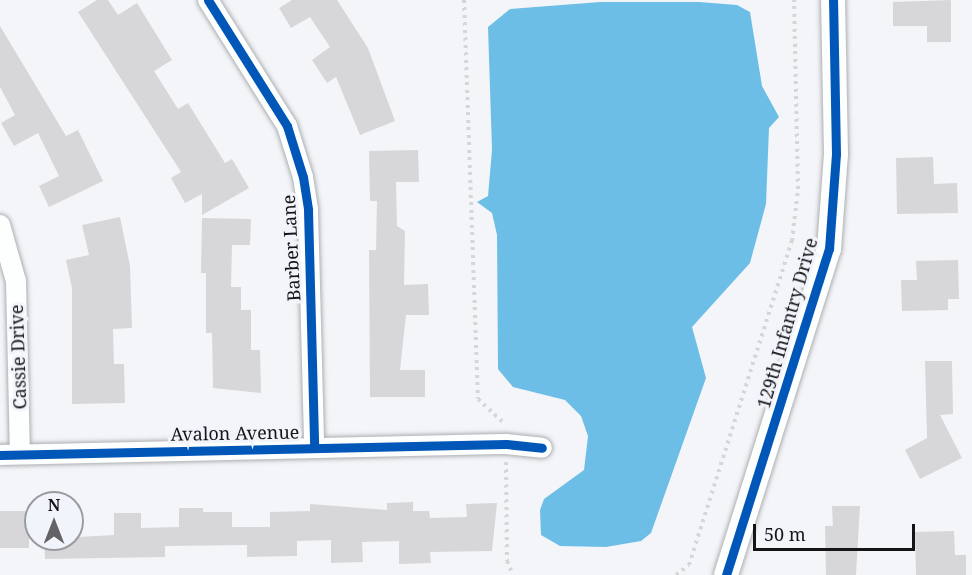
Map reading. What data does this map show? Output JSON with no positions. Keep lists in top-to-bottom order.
{
  "streets": {
    "street": [
      "Barber Lane",
      "129th Infantry Drive",
      "Cassie Drive",
      "Avalon Avenue"
    ]
  },
  "crossings": [
    ["Barber Lane", "Avalon Avenue"],
    ["Cassie Drive", "Avalon Avenue"]
  ],
  "scale_bar": "50 m",
  "north": "top"
}
